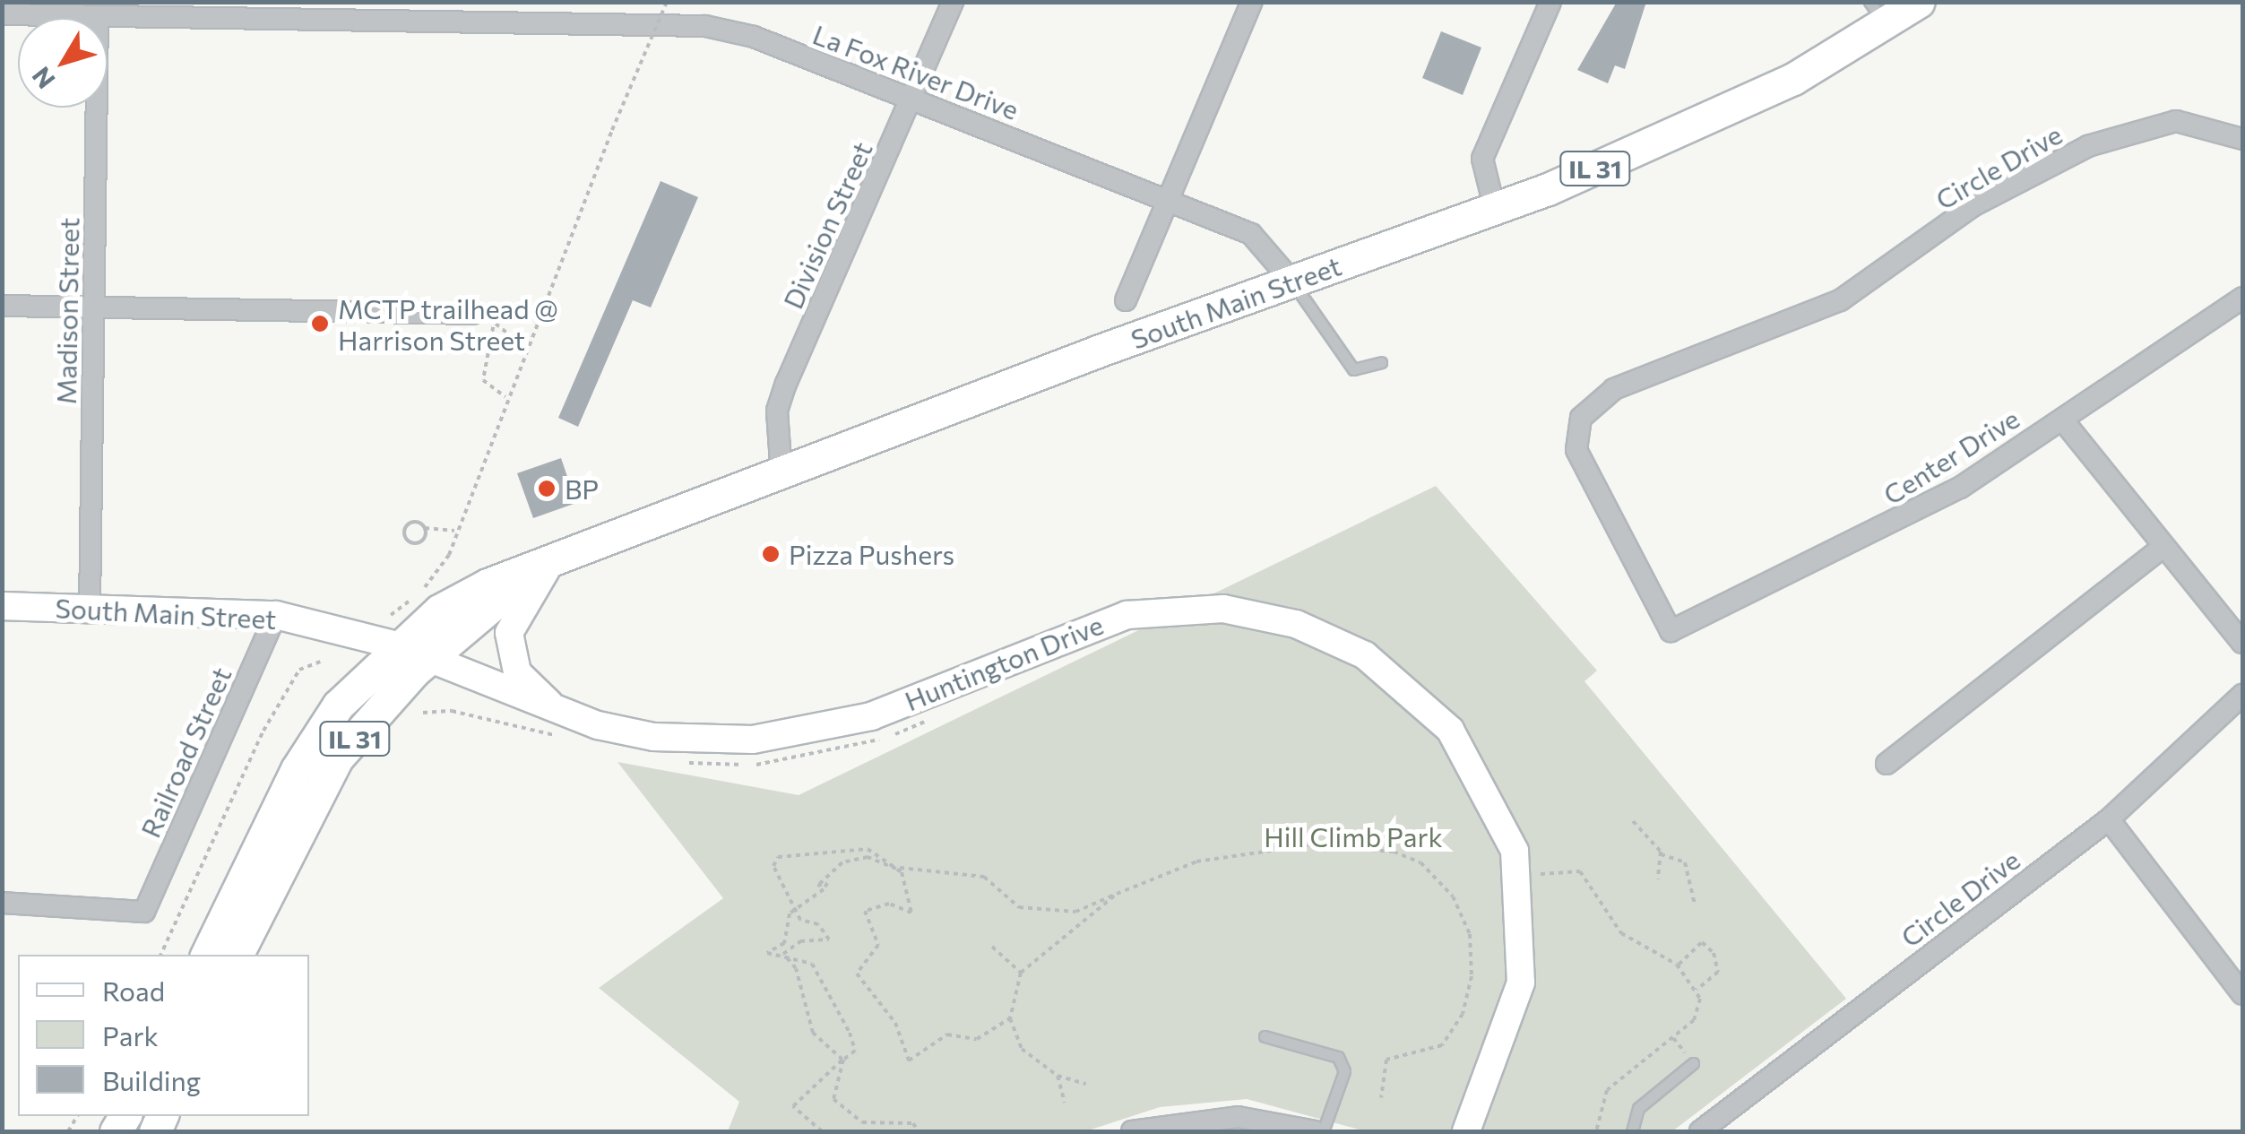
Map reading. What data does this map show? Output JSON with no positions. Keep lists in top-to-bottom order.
{
  "streets": {
    "main road": ["IL 31", "South Main Street"],
    "street": [
      "La Fox River Drive",
      "Circle Drive",
      "Division Street",
      "Madison Street",
      "Center Drive",
      "Huntington Drive",
      "Railroad Street"
    ]
  },
  "crossings": [
    ["La Fox River Drive", "Division Street"],
    ["La Fox River Drive", "South Main Street"],
    ["La Fox River Drive", "Madison Street"],
    ["Circle Drive", "Center Drive"],
    ["IL 31", "South Main Street"],
    ["IL 31", "Huntington Drive"],
    ["Division Street", "South Main Street"],
    ["South Main Street", "Madison Street"],
    ["South Main Street", "Huntington Drive"],
    ["South Main Street", "Railroad Street"]
  ],
  "parks": ["Hill Climb Park"],
  "places": ["MCTP trailhead @ Harrison Street", "BP", "Pizza Pushers"],
  "legend": ["Road", "Park", "Building"],
  "north": "bottom left"
}
